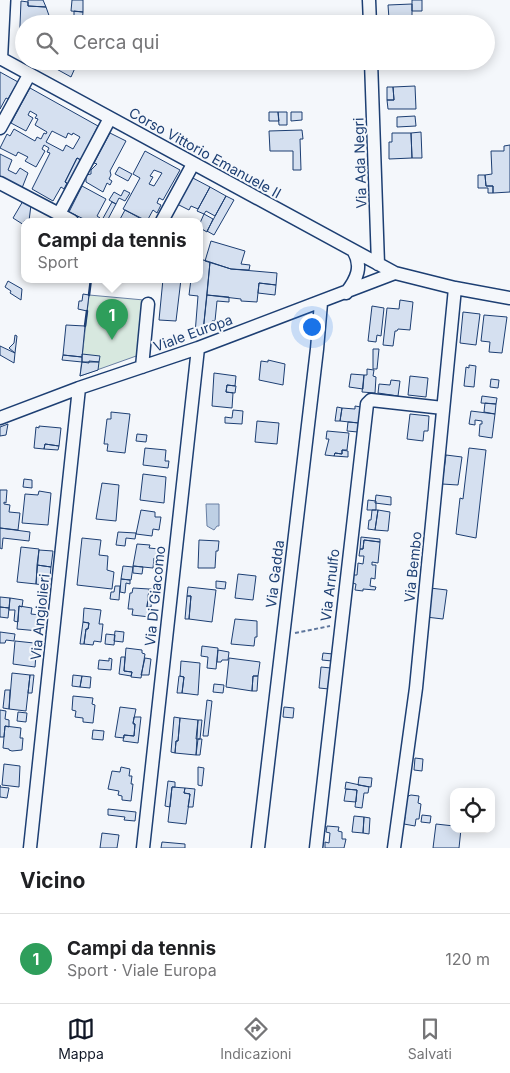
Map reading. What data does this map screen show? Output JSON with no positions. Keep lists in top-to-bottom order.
{
  "streets": {
    "street": [
      "Corso Vittorio Emanuele II",
      "Via Ada Negri",
      "Viale Europa",
      "Via Bembo",
      "Via Gadda",
      "Via Arnulfo",
      "Via Di Giacomo",
      "Via Angiolieri"
    ]
  },
  "crossings": [
    ["Corso Vittorio Emanuele II", "Via Ada Negri"],
    ["Corso Vittorio Emanuele II", "Viale Europa"],
    ["Corso Vittorio Emanuele II", "Via Bembo"],
    ["Viale Europa", "Via Gadda"],
    ["Viale Europa", "Via Di Giacomo"],
    ["Viale Europa", "Via Angiolieri"],
    ["Via Bembo", "Via Arnulfo"]
  ],
  "page": {
    "search": "Cerca qui",
    "popup": ["Campi da tennis", "Sport"],
    "pins": "1",
    "heading": "Vicino",
    "list": [
      {
        "mark": "1",
        "name": "Campi da tennis",
        "note": "Sport · Viale Europa",
        "value": "120 m"
      }
    ],
    "nav": ["Mappa", "Indicazioni", "Salvati"]
  }
}
